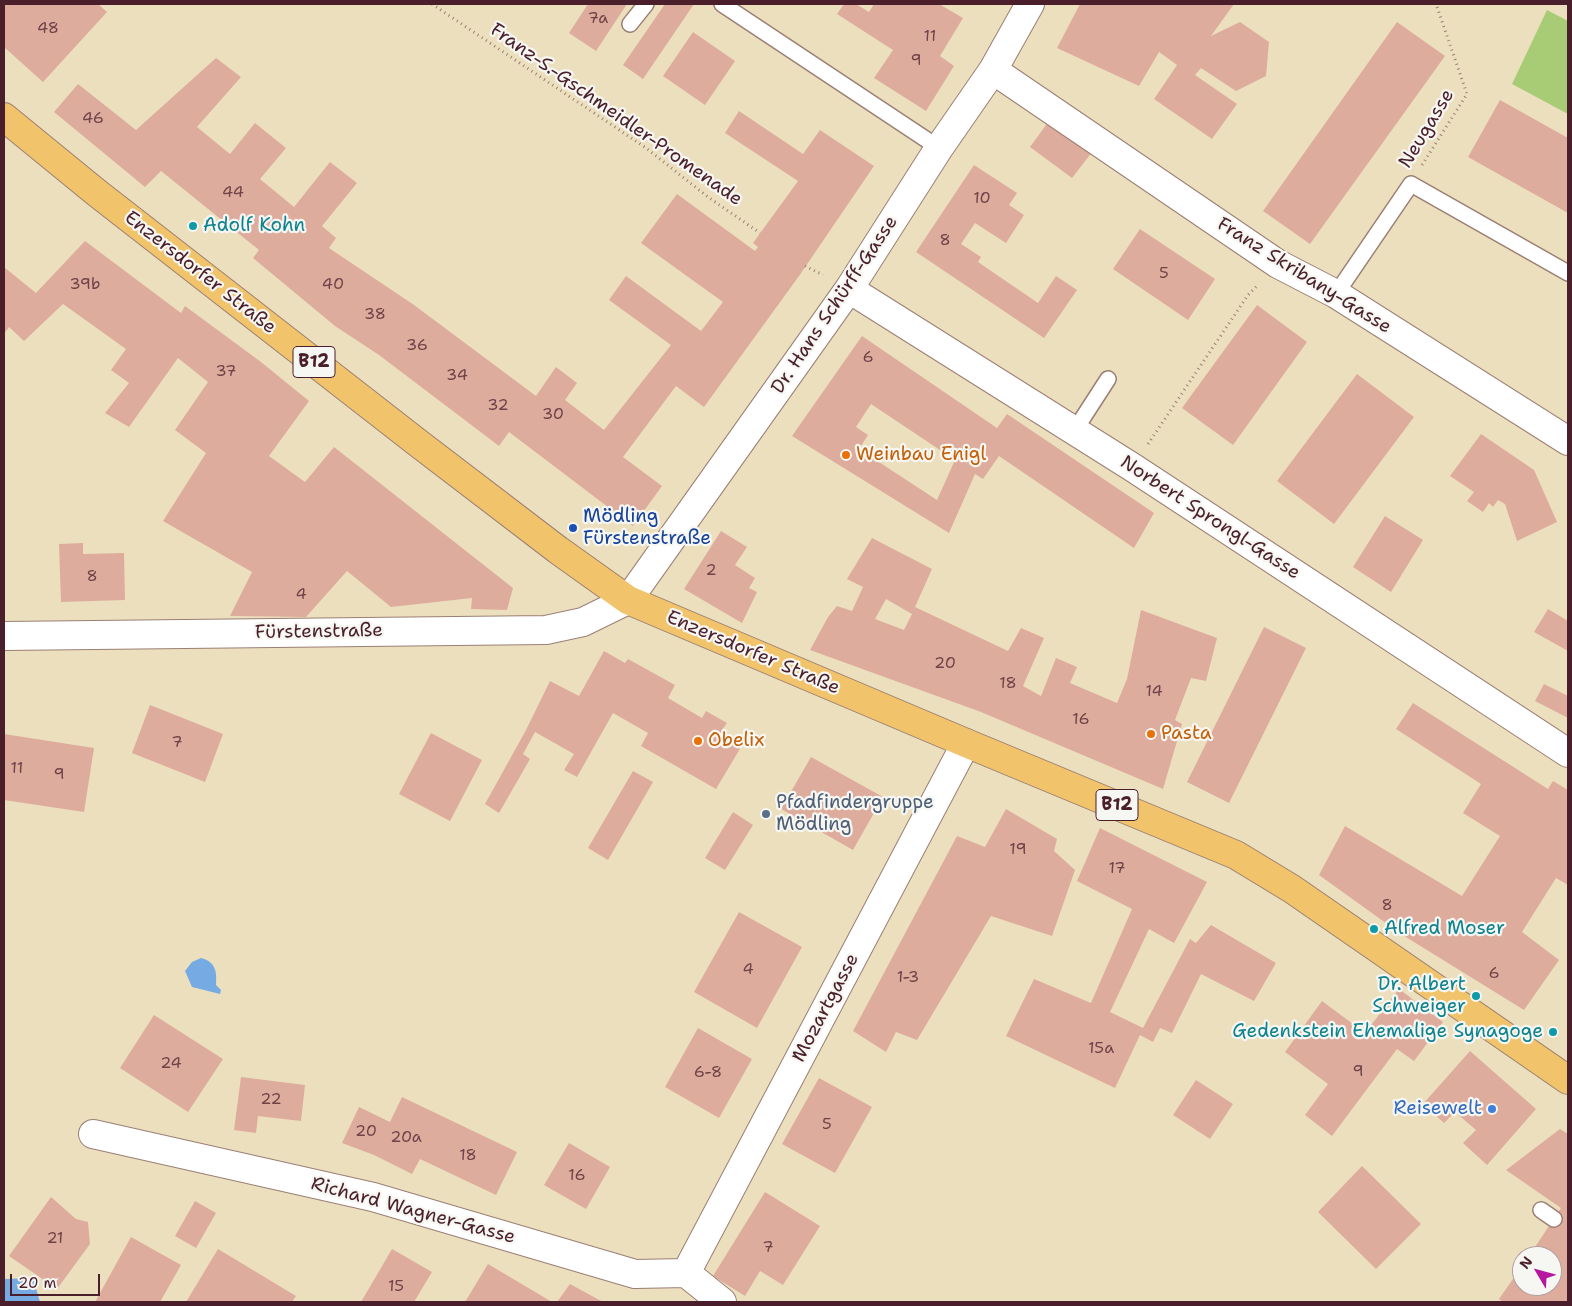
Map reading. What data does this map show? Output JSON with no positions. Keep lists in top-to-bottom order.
{
  "streets": {
    "main road": ["Enzersdorfer Straße", "B12"],
    "street": [
      "Franz Skribany-Gasse",
      "Dr. Hans Schürff-Gasse",
      "Norbert Sprongl-Gasse",
      "Fürstenstraße",
      "Mozartgasse",
      "Richard Wagner-Gasse"
    ],
    "path": ["Franz-S.-Gschmeidler-Promenade", "Neugasse"]
  },
  "crossings": [
    ["Enzersdorfer Straße", "Dr. Hans Schürff-Gasse"],
    ["Enzersdorfer Straße", "Fürstenstraße"],
    ["Enzersdorfer Straße", "Mozartgasse"],
    ["Franz Skribany-Gasse", "Dr. Hans Schürff-Gasse"],
    ["Dr. Hans Schürff-Gasse", "Norbert Sprongl-Gasse"],
    ["Dr. Hans Schürff-Gasse", "Fürstenstraße"],
    ["Mozartgasse", "Richard Wagner-Gasse"]
  ],
  "places": [
    "Adolf Kohn",
    "Weinbau Enigl",
    "Mödling Fürstenstraße",
    "Pasta",
    "Obelix",
    "Pfadfindergruppe Mödling",
    "Alfred Moser",
    "Dr. Albert Schweiger",
    "Gedenkstein Ehemalige Synagoge",
    "Reisewelt"
  ],
  "house_numbers": [
    "7a",
    "48",
    "11",
    "9",
    "46",
    "44",
    "10",
    "8",
    "5",
    "39b",
    "40",
    "38",
    "36",
    "6",
    "37",
    "34",
    "32",
    "30",
    "2",
    "8",
    "4",
    "20",
    "18",
    "14",
    "16",
    "7",
    "11",
    "9",
    "19",
    "17",
    "8",
    "4",
    "6",
    "1-3",
    "15a",
    "24",
    "9",
    "6-8",
    "22",
    "5",
    "20",
    "20a",
    "18",
    "16",
    "21",
    "7",
    "15"
  ],
  "scale_bar": "20 m",
  "north": "top left"
}
